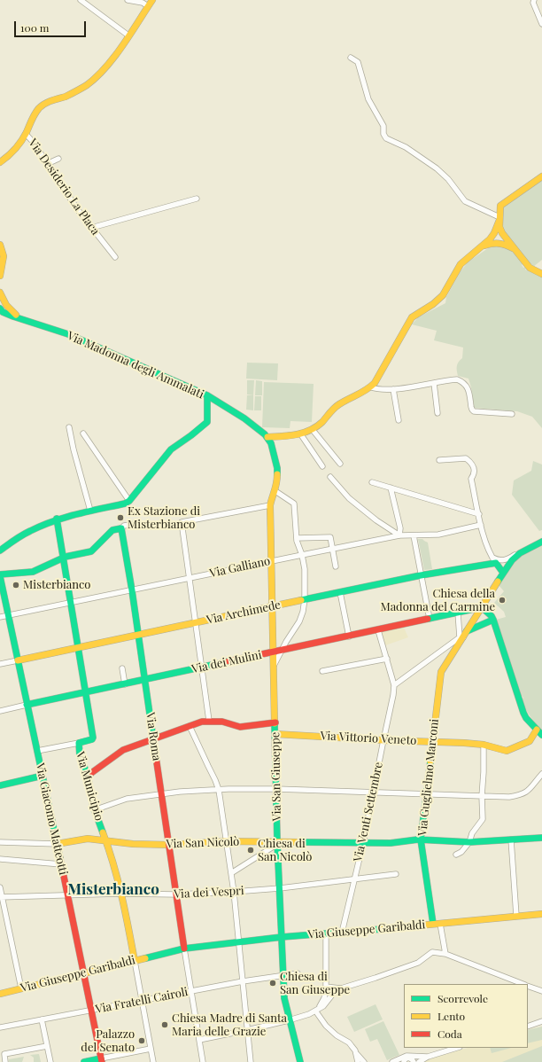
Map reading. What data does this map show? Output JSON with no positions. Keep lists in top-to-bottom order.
{
  "streets": {
    "street": [
      "Via Desiderio La Placa",
      "Via Madonna degli Ammalati",
      "Via Galliano",
      "Via Archimede",
      "Via dei Mulini",
      "Via Roma",
      "Via Vittorio Veneto",
      "Via San Giuseppe",
      "Via Guglielmo Marconi",
      "Via Municipio",
      "Via Venti Settembre",
      "Via Giacomo Matteotti",
      "Via San Nicolò",
      "Via dei Vespri",
      "Via Giuseppe Garibaldi",
      "Via Fratelli Cairoli"
    ]
  },
  "crossings": [
    ["Via Galliano", "Via Roma"],
    ["Via Galliano", "Via San Giuseppe"],
    ["Via Galliano", "Via Municipio"],
    ["Via Galliano", "Via Giacomo Matteotti"],
    ["Via Archimede", "Via Roma"],
    ["Via Archimede", "Via San Giuseppe"],
    ["Via Archimede", "Via Municipio"],
    ["Via Archimede", "Via Giacomo Matteotti"],
    ["Via dei Mulini", "Via Roma"],
    ["Via dei Mulini", "Via San Giuseppe"],
    ["Via dei Mulini", "Via Guglielmo Marconi"],
    ["Via dei Mulini", "Via Municipio"],
    ["Via dei Mulini", "Via Venti Settembre"],
    ["Via dei Mulini", "Via Giacomo Matteotti"],
    ["Via Roma", "Via San Nicolò"],
    ["Via Roma", "Via dei Vespri"],
    ["Via Roma", "Via Giuseppe Garibaldi"],
    ["Via Vittorio Veneto", "Via San Giuseppe"],
    ["Via Vittorio Veneto", "Via Guglielmo Marconi"],
    ["Via Vittorio Veneto", "Via Venti Settembre"],
    ["Via San Giuseppe", "Via San Nicolò"],
    ["Via San Giuseppe", "Via dei Vespri"],
    ["Via San Giuseppe", "Via Giuseppe Garibaldi"],
    ["Via San Giuseppe", "Via Fratelli Cairoli"],
    ["Via Guglielmo Marconi", "Via San Nicolò"],
    ["Via Guglielmo Marconi", "Via Giuseppe Garibaldi"],
    ["Via Municipio", "Via San Nicolò"],
    ["Via Municipio", "Via dei Vespri"],
    ["Via Municipio", "Via Giuseppe Garibaldi"],
    ["Via Municipio", "Via Fratelli Cairoli"],
    ["Via Venti Settembre", "Via San Nicolò"],
    ["Via Venti Settembre", "Via dei Vespri"],
    ["Via Venti Settembre", "Via Giuseppe Garibaldi"],
    ["Via Giacomo Matteotti", "Via San Nicolò"],
    ["Via Giacomo Matteotti", "Via dei Vespri"],
    ["Via Giacomo Matteotti", "Via Giuseppe Garibaldi"],
    ["Via Giacomo Matteotti", "Via Fratelli Cairoli"]
  ],
  "districts": ["Misterbianco"],
  "places": [
    "Ex Stazione di Misterbianco",
    "Misterbianco",
    "Chiesa della Madonna del Carmine",
    "Chiesa di San Nicolò",
    "Chiesa di San Giuseppe",
    "Chiesa Madre di Santa Maria delle Grazie",
    "Palazzo del Senato"
  ],
  "legend": ["Scorrevole", "Lento", "Coda"],
  "scale_bar": "100 m"
}
